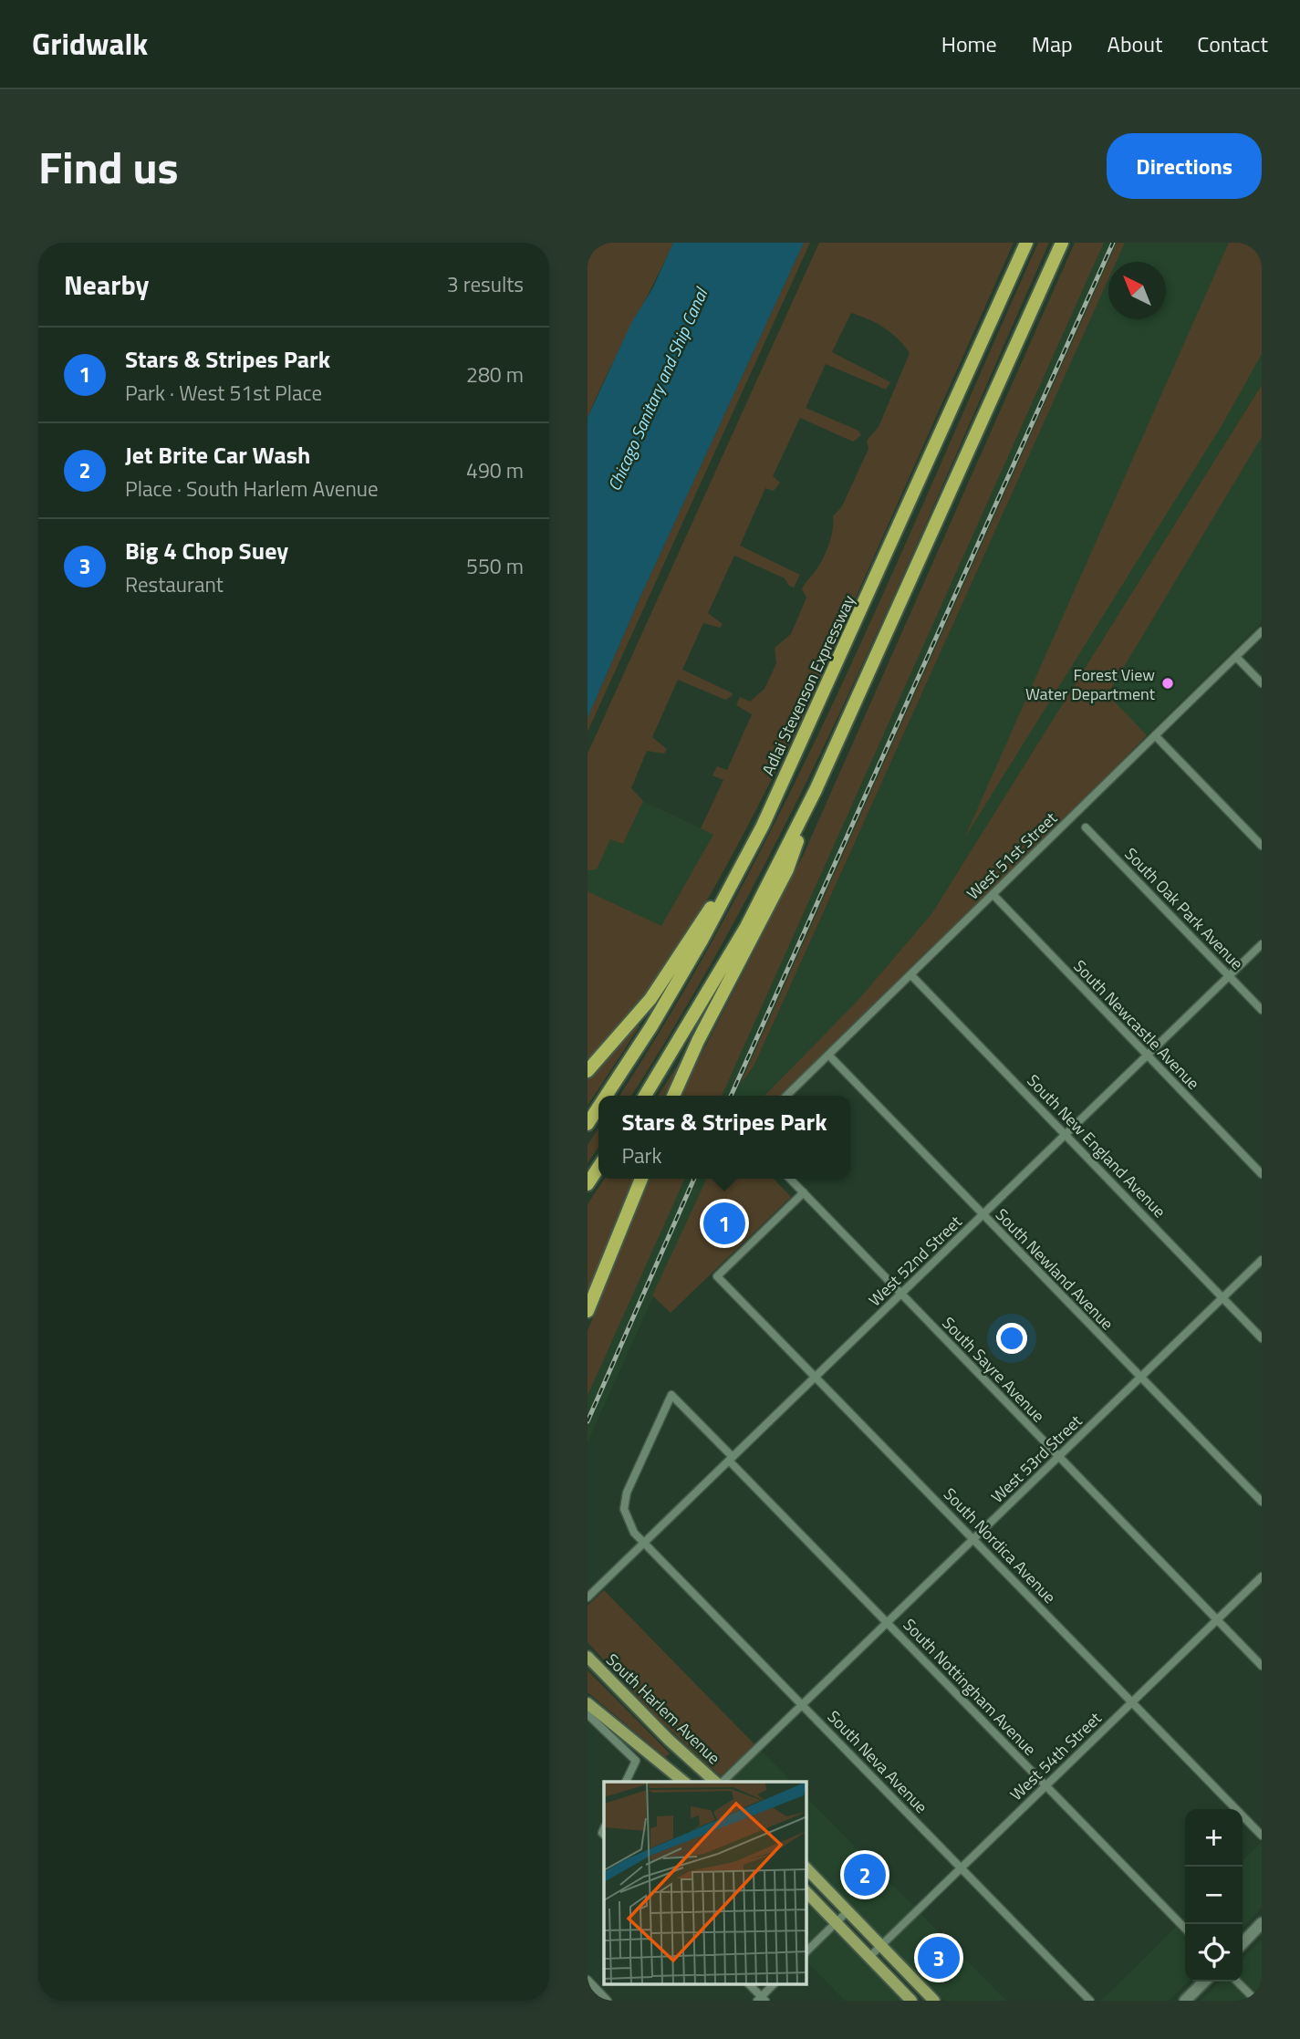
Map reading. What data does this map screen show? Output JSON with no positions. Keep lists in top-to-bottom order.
{
  "streets": {
    "highway": ["Adlai Stevenson Expressway"],
    "main road": ["South Harlem Avenue"],
    "street": [
      "West 51st Street",
      "South Oak Park Avenue",
      "South Newcastle Avenue",
      "South New England Avenue",
      "West 52nd Street",
      "South Newland Avenue",
      "South Sayre Avenue",
      "West 53rd Street",
      "South Nordica Avenue",
      "South Nottingham Avenue",
      "West 54th Street",
      "South Neva Avenue"
    ]
  },
  "crossings": [
    ["West 51st Street", "South Newcastle Avenue"],
    ["West 51st Street", "South New England Avenue"],
    ["West 51st Street", "South Newland Avenue"],
    ["South Oak Park Avenue", "West 52nd Street"],
    ["South Newcastle Avenue", "West 52nd Street"],
    ["South New England Avenue", "West 52nd Street"],
    ["South New England Avenue", "West 53rd Street"],
    ["West 52nd Street", "South Newland Avenue"],
    ["West 52nd Street", "South Sayre Avenue"],
    ["West 52nd Street", "South Nordica Avenue"],
    ["West 52nd Street", "South Nottingham Avenue"],
    ["West 52nd Street", "South Neva Avenue"],
    ["South Newland Avenue", "West 53rd Street"],
    ["South Sayre Avenue", "West 53rd Street"],
    ["South Sayre Avenue", "South Nordica Avenue"],
    ["South Sayre Avenue", "West 54th Street"],
    ["West 53rd Street", "South Nordica Avenue"],
    ["West 53rd Street", "South Nottingham Avenue"],
    ["West 53rd Street", "South Neva Avenue"],
    ["South Nordica Avenue", "West 54th Street"],
    ["South Nottingham Avenue", "West 54th Street"],
    ["South Nottingham Avenue", "South Neva Avenue"],
    ["West 54th Street", "South Neva Avenue"]
  ],
  "water": ["Chicago Sanitary and Ship Canal"],
  "places": ["Forest View Water Department"],
  "north": "top left",
  "page": {
    "header": "Gridwalk",
    "nav": [
      "Home",
      "Map",
      "About",
      "Contact"
    ],
    "title": "Find us",
    "buttons": "Directions",
    "heading": ["Nearby", "3 results"],
    "list": [
      {
        "mark": "1",
        "name": "Stars & Stripes Park",
        "note": "Park · West 51st Place",
        "value": "280 m"
      },
      {
        "mark": "2",
        "name": "Jet Brite Car Wash",
        "note": "Place · South Harlem Avenue",
        "value": "490 m"
      },
      {
        "mark": "3",
        "name": "Big 4 Chop Suey",
        "note": "Restaurant",
        "value": "550 m"
      }
    ],
    "popup": ["Stars & Stripes Park", "Park"],
    "pins": ["1", "2", "3"],
    "map_buttons": ["+", "−"]
  }
}
